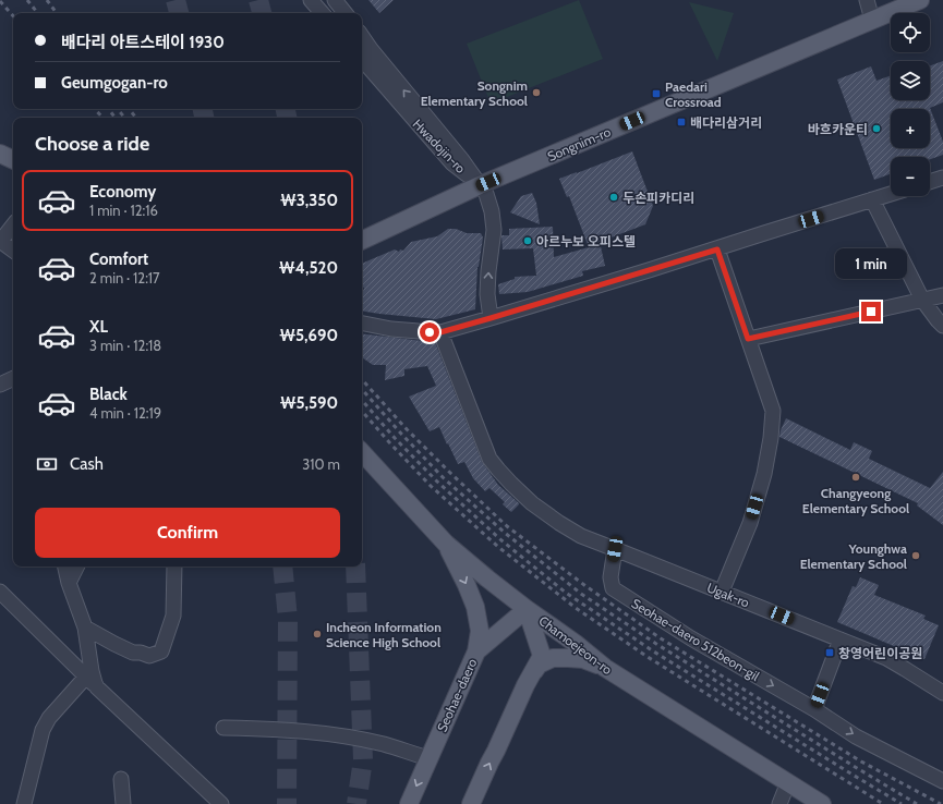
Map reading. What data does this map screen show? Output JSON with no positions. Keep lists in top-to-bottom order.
{
  "streets": {
    "main road": ["Songnim-ro", "Chamoejeon-ro", "Seohae-daero"],
    "street": ["Hwadojin-ro", "Ugak-ro", "Seohae-daero 512beon-gil"]
  },
  "crossings": [
    ["Songnim-ro", "Hwadojin-ro"],
    ["Ugak-ro", "Seohae-daero 512beon-gil"],
    ["Chamoejeon-ro", "Seohae-daero"]
  ],
  "one_way": ["Seohae-daero 512beon-gil"],
  "places": {
    "other": [
      "Songnim Elementary School",
      "바흐카운티",
      "두손피카디리",
      "아르누보 오피스텔",
      "Changyeong Elementary School",
      "Younghwa Elementary School",
      "Incheon Information Science High School"
    ],
    "transit": ["Paedari Crossroad", "배다리삼거리", "창영어린이공원"]
  },
  "page": {
    "map_buttons": ["+", "−"],
    "banner": ["배다리 아트스테이 1930", "Geumgogan-ro"],
    "heading": "Choose a ride",
    "list": [
      {
        "name": "Economy",
        "note": "1 min · 12:16",
        "value": "₩3,350"
      },
      {
        "name": "Comfort",
        "note": "2 min · 12:17",
        "value": "₩4,520"
      },
      {
        "name": "XL",
        "note": "3 min · 12:18",
        "value": "₩5,690"
      },
      {
        "name": "Black",
        "note": "4 min · 12:19",
        "value": "₩5,590"
      }
    ],
    "bubble": "1 min",
    "pay": ["Cash", "310 m"],
    "buttons": "Confirm"
  }
}
